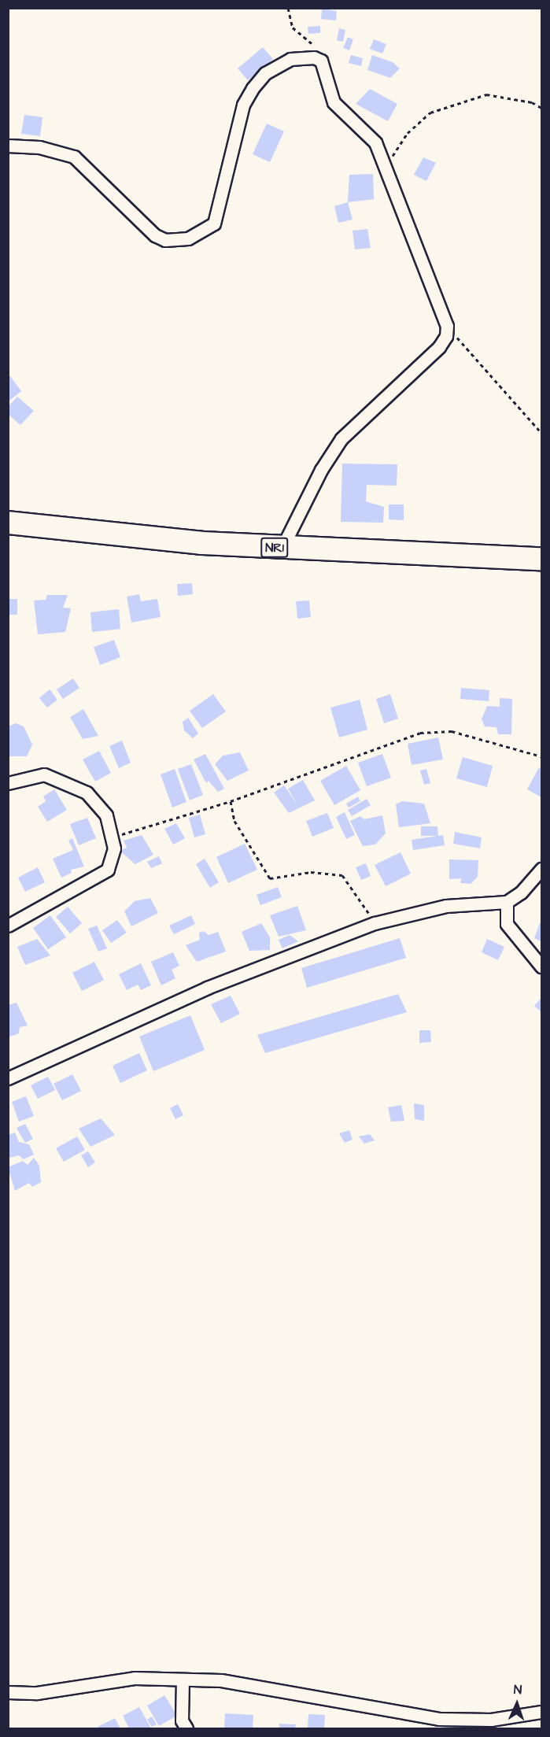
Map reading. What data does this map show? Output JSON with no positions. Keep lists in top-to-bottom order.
{
  "streets": {
    "highway": ["NR1"]
  },
  "north": "top"
}
